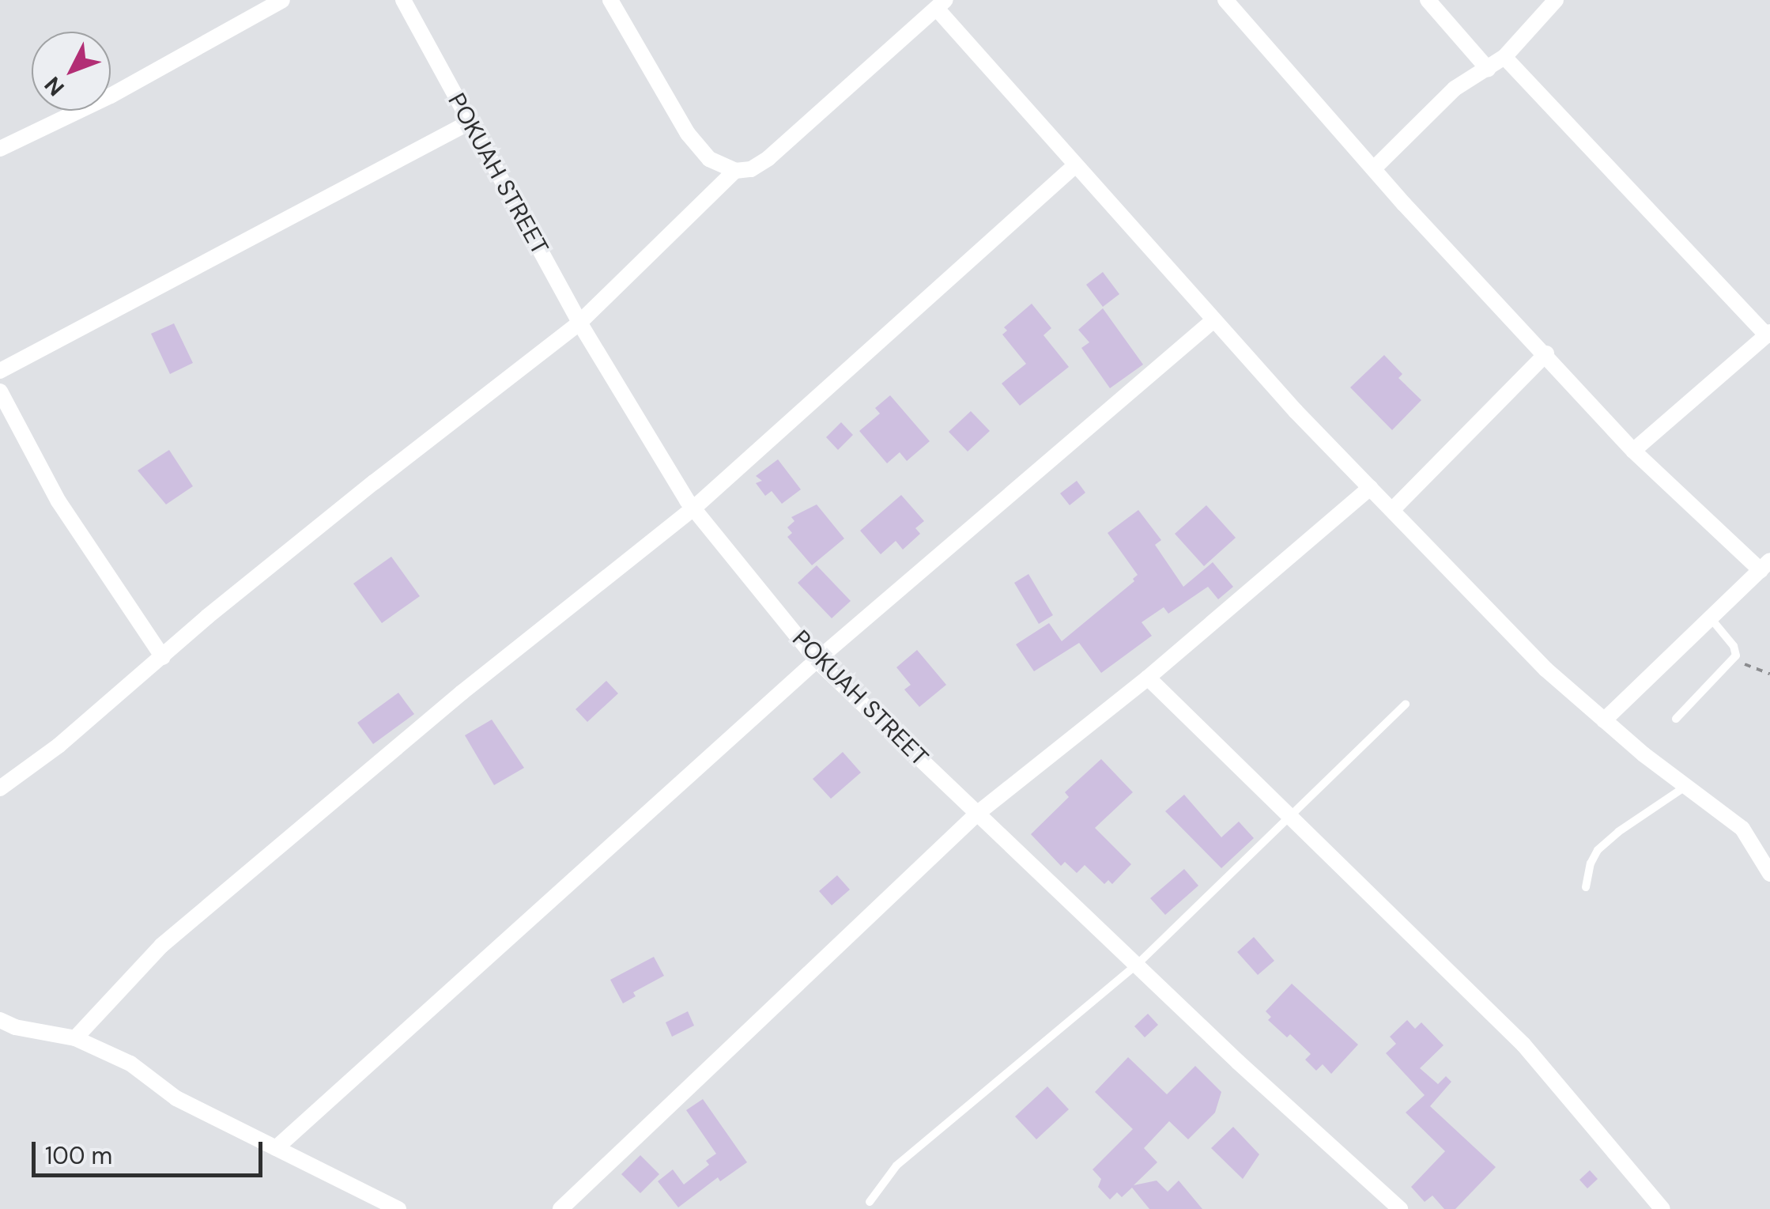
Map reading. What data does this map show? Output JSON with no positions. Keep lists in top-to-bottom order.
{
  "streets": {
    "street": ["POKUAH STREET"]
  },
  "scale_bar": "100 m",
  "north": "bottom left"
}
